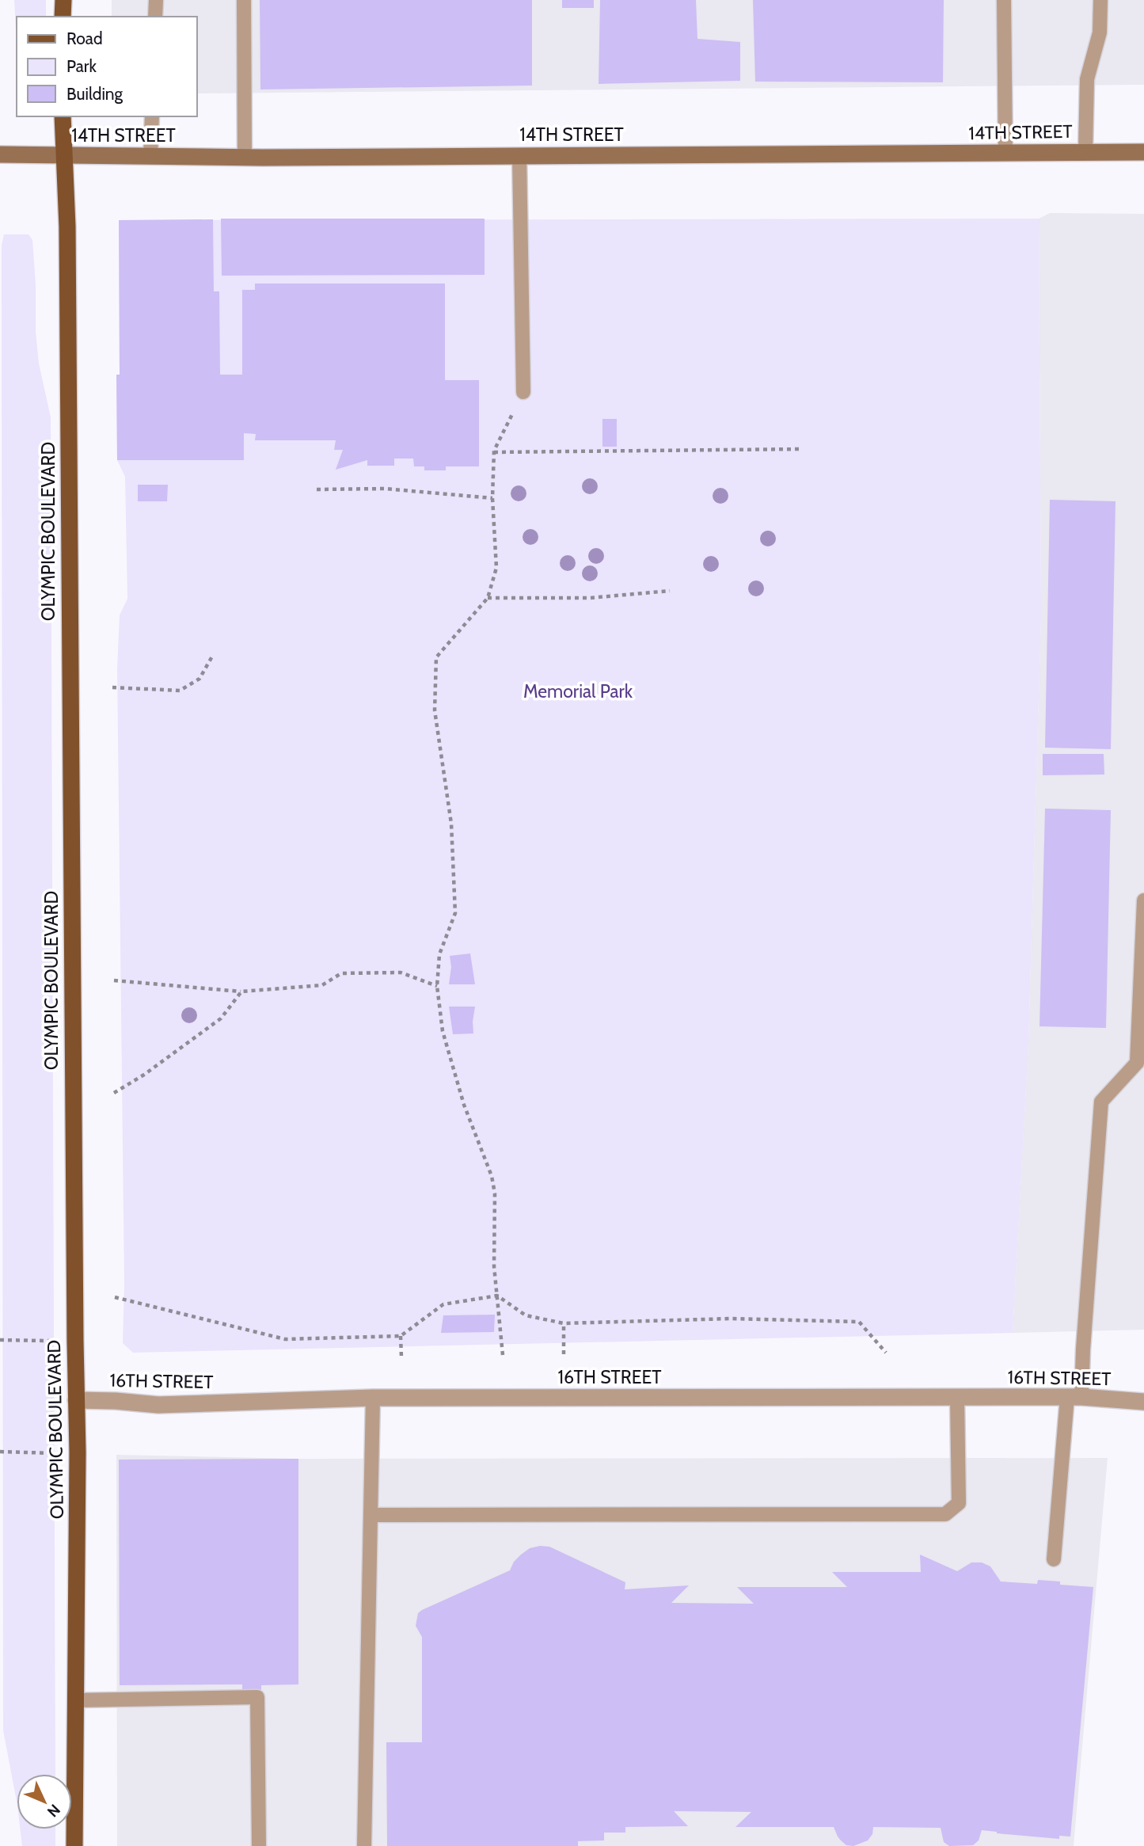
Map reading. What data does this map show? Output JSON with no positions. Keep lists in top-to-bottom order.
{
  "streets": {
    "main road": ["OLYMPIC BOULEVARD"],
    "street": ["14TH STREET", "16TH STREET"]
  },
  "crossings": [
    ["14TH STREET", "OLYMPIC BOULEVARD"],
    ["OLYMPIC BOULEVARD", "16TH STREET"]
  ],
  "parks": ["Memorial Park"],
  "legend": ["Road", "Park", "Building"],
  "north": "bottom right"
}
